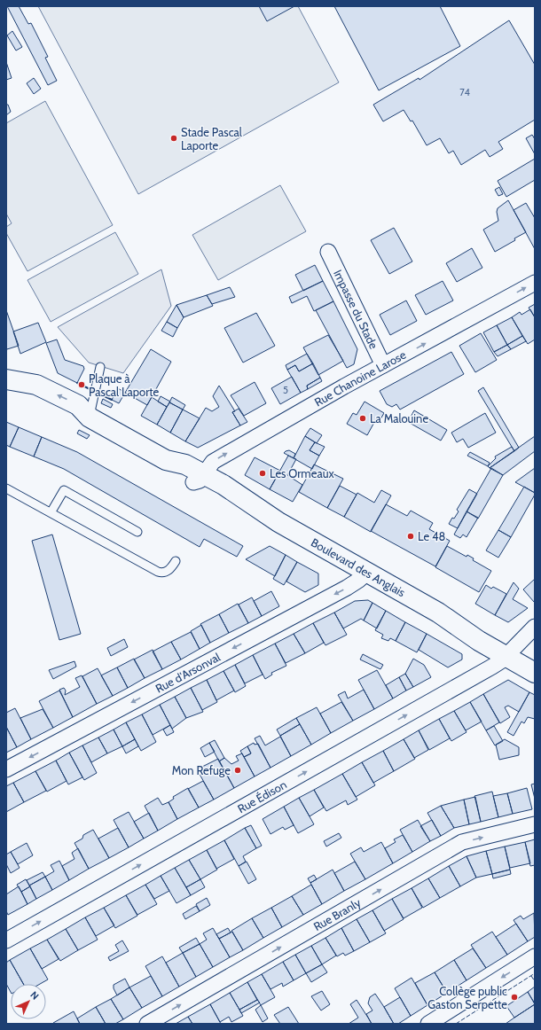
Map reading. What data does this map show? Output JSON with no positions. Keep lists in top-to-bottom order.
{
  "streets": {
    "main road": ["Boulevard des Anglais"],
    "street": [
      "Impasse du Stade",
      "Rue Chanoine Larose",
      "Rue d'Arsonval",
      "Rue Édison",
      "Rue Branly"
    ]
  },
  "crossings": [
    ["Impasse du Stade", "Rue Chanoine Larose"],
    ["Rue Chanoine Larose", "Boulevard des Anglais"],
    ["Boulevard des Anglais", "Rue d'Arsonval"],
    ["Boulevard des Anglais", "Rue Édison"]
  ],
  "one_way": [
    "Rue Chanoine Larose",
    "Rue d'Arsonval",
    "Rue Édison",
    "Rue Branly"
  ],
  "places": [
    "Stade Pascal Laporte",
    "Plaque à Pascal Laporte",
    "La Malouine",
    "Les Ormeaux",
    "Le 48",
    "Mon Refuge",
    "Collège public Gaston Serpette"
  ],
  "house_numbers": ["74", "5"],
  "north": "top right"
}
